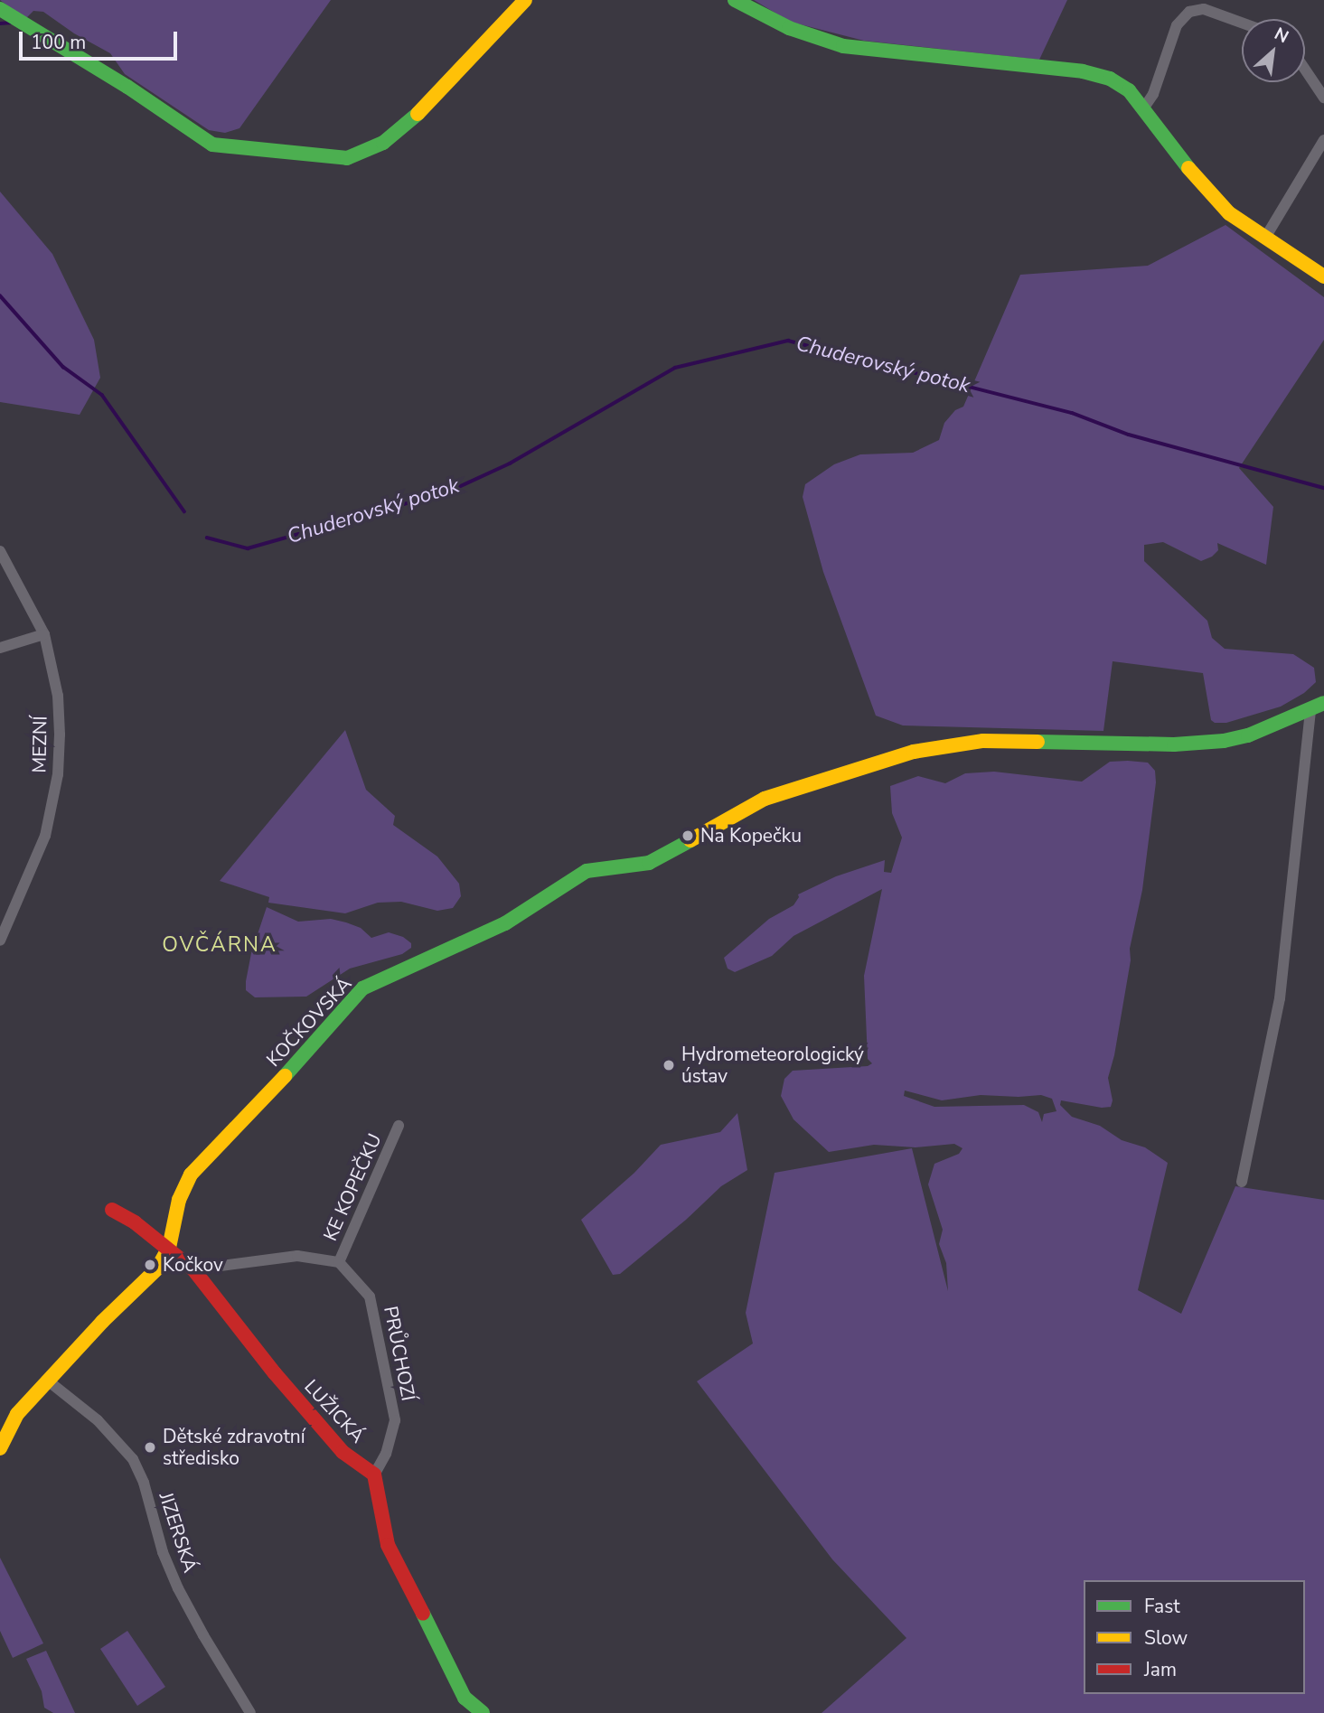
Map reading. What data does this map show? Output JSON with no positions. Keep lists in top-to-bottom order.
{
  "streets": {
    "street": [
      "MEZNÍ",
      "KOČKOVSKÁ",
      "KE KOPEČKU",
      "PRŮCHOZÍ",
      "LUŽICKÁ",
      "JIZERSKÁ"
    ]
  },
  "crossings": [
    ["KOČKOVSKÁ", "LUŽICKÁ"],
    ["KOČKOVSKÁ", "JIZERSKÁ"],
    ["KE KOPEČKU", "PRŮCHOZÍ"],
    ["PRŮCHOZÍ", "LUŽICKÁ"]
  ],
  "districts": ["OVČÁRNA"],
  "water": ["Chuderovský potok"],
  "places": [
    "Na Kopečku",
    "Hydrometeorologický ústav",
    "Kočkov",
    "Dětské zdravotní středisko"
  ],
  "legend": ["Fast", "Slow", "Jam"],
  "scale_bar": "100 m",
  "north": "top right"
}
